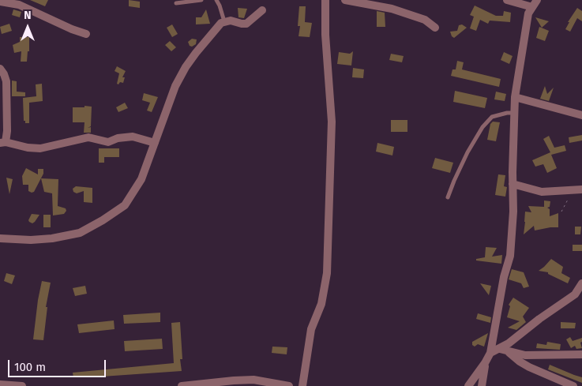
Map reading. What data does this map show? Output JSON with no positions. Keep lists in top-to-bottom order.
{
  "scale_bar": "100 m",
  "north": "top"
}
